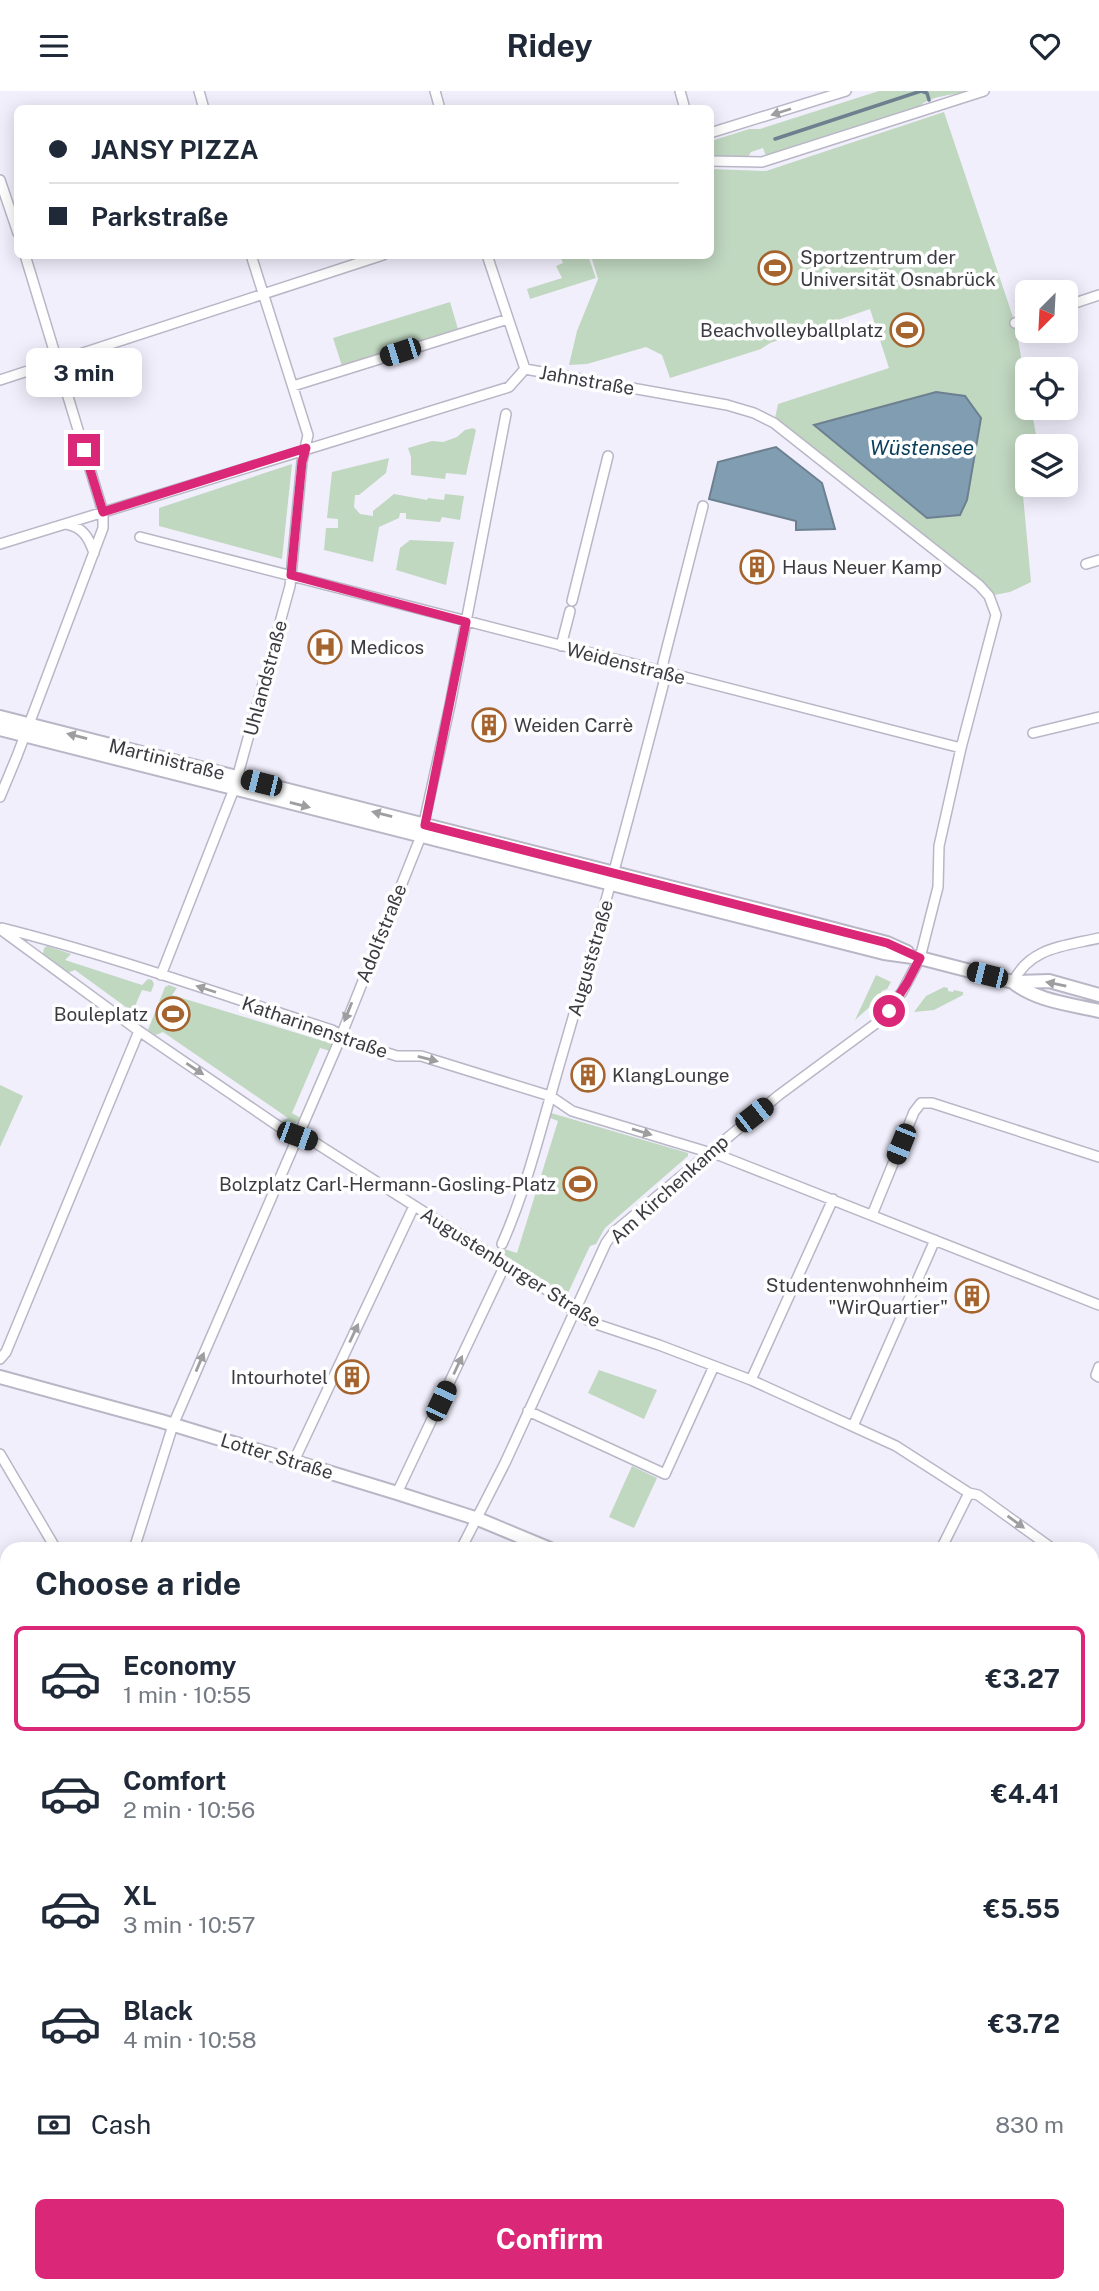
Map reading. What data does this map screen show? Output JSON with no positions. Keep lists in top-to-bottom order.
{
  "streets": {
    "main road": ["Martinistraße", "Lotter Straße"],
    "street": [
      "Jahnstraße",
      "Weidenstraße",
      "Uhlandstraße",
      "Adolfstraße",
      "Auguststraße",
      "Katharinenstraße",
      "Am Kirchenkamp",
      "Augustenburger Straße"
    ]
  },
  "crossings": [
    ["Jahnstraße", "Uhlandstraße"],
    ["Jahnstraße", "Am Kirchenkamp"],
    ["Weidenstraße", "Uhlandstraße"],
    ["Weidenstraße", "Adolfstraße"],
    ["Weidenstraße", "Auguststraße"],
    ["Weidenstraße", "Am Kirchenkamp"],
    ["Uhlandstraße", "Martinistraße"],
    ["Uhlandstraße", "Katharinenstraße"],
    ["Martinistraße", "Adolfstraße"],
    ["Martinistraße", "Auguststraße"],
    ["Martinistraße", "Am Kirchenkamp"],
    ["Adolfstraße", "Katharinenstraße"],
    ["Adolfstraße", "Augustenburger Straße"],
    ["Adolfstraße", "Lotter Straße"],
    ["Auguststraße", "Katharinenstraße"],
    ["Katharinenstraße", "Am Kirchenkamp"],
    ["Katharinenstraße", "Augustenburger Straße"],
    ["Am Kirchenkamp", "Augustenburger Straße"],
    ["Am Kirchenkamp", "Lotter Straße"]
  ],
  "water": ["Wüstensee"],
  "places": {
    "sports": [
      "Sportzentrum der Universität Osnabrück",
      "Beachvolleyballplatz",
      "Bouleplatz",
      "Bolzplatz Carl-Hermann-Gosling-Platz"
    ],
    "building": [
      "Haus Neuer Kamp",
      "Weiden Carrè",
      "KlangLounge",
      "Studentenwohnheim \"WirQuartier\"",
      "Intourhotel"
    ],
    "hospital": ["Medicos"]
  },
  "north": "bottom left",
  "page": {
    "header": "Ridey",
    "banner": ["JANSY PIZZA", "Parkstraße"],
    "bubble": "3 min",
    "heading": "Choose a ride",
    "list": [
      {
        "name": "Economy",
        "note": "1 min · 10:55",
        "value": "€3.27"
      },
      {
        "name": "Comfort",
        "note": "2 min · 10:56",
        "value": "€4.41"
      },
      {
        "name": "XL",
        "note": "3 min · 10:57",
        "value": "€5.55"
      },
      {
        "name": "Black",
        "note": "4 min · 10:58",
        "value": "€3.72"
      }
    ],
    "pay": ["Cash", "830 m"],
    "buttons": "Confirm"
  }
}
